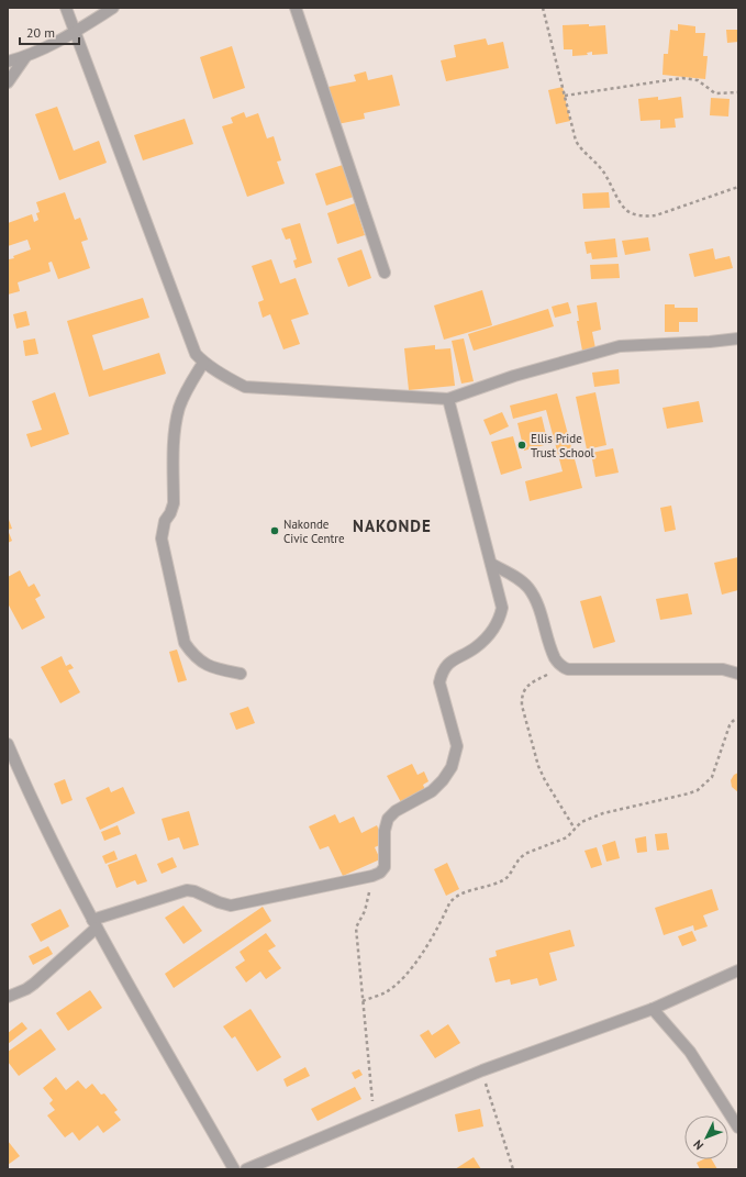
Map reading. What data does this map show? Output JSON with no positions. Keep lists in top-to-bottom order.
{
  "districts": ["NAKONDE"],
  "places": ["Ellis Pride Trust School", "Nakonde Civic Centre"],
  "scale_bar": "20 m",
  "north": "bottom left"
}
